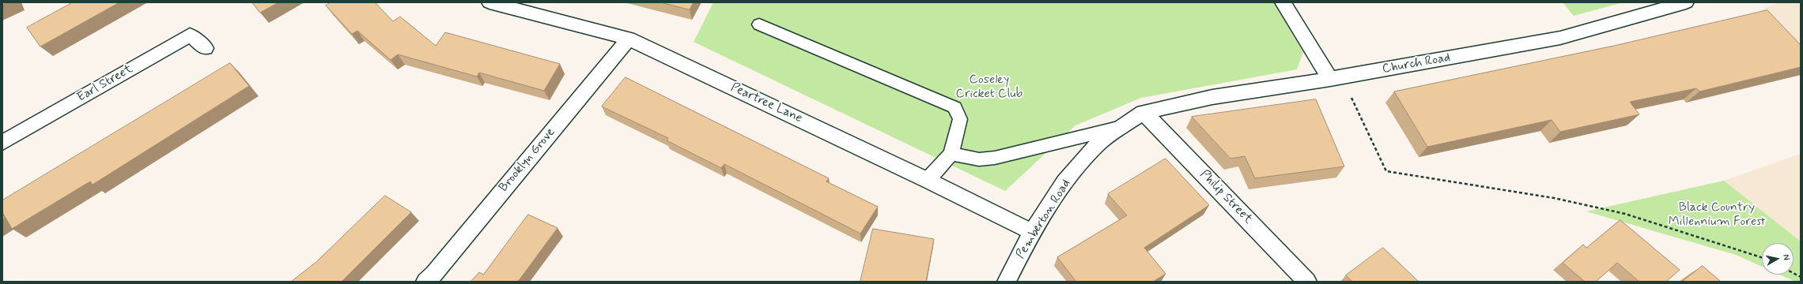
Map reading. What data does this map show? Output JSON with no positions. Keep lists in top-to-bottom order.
{
  "streets": {
    "street": [
      "Church Road",
      "Earl Street",
      "Peartree Lane",
      "Brooklyn Grove",
      "Philip Street",
      "Pemberton Road"
    ]
  },
  "crossings": [
    ["Church Road", "Philip Street"],
    ["Church Road", "Pemberton Road"],
    ["Peartree Lane", "Brooklyn Grove"],
    ["Peartree Lane", "Pemberton Road"],
    ["Philip Street", "Pemberton Road"]
  ],
  "parks": ["Coseley Cricket Club", "Black Country Millennium Forest"],
  "north": "right"
}
